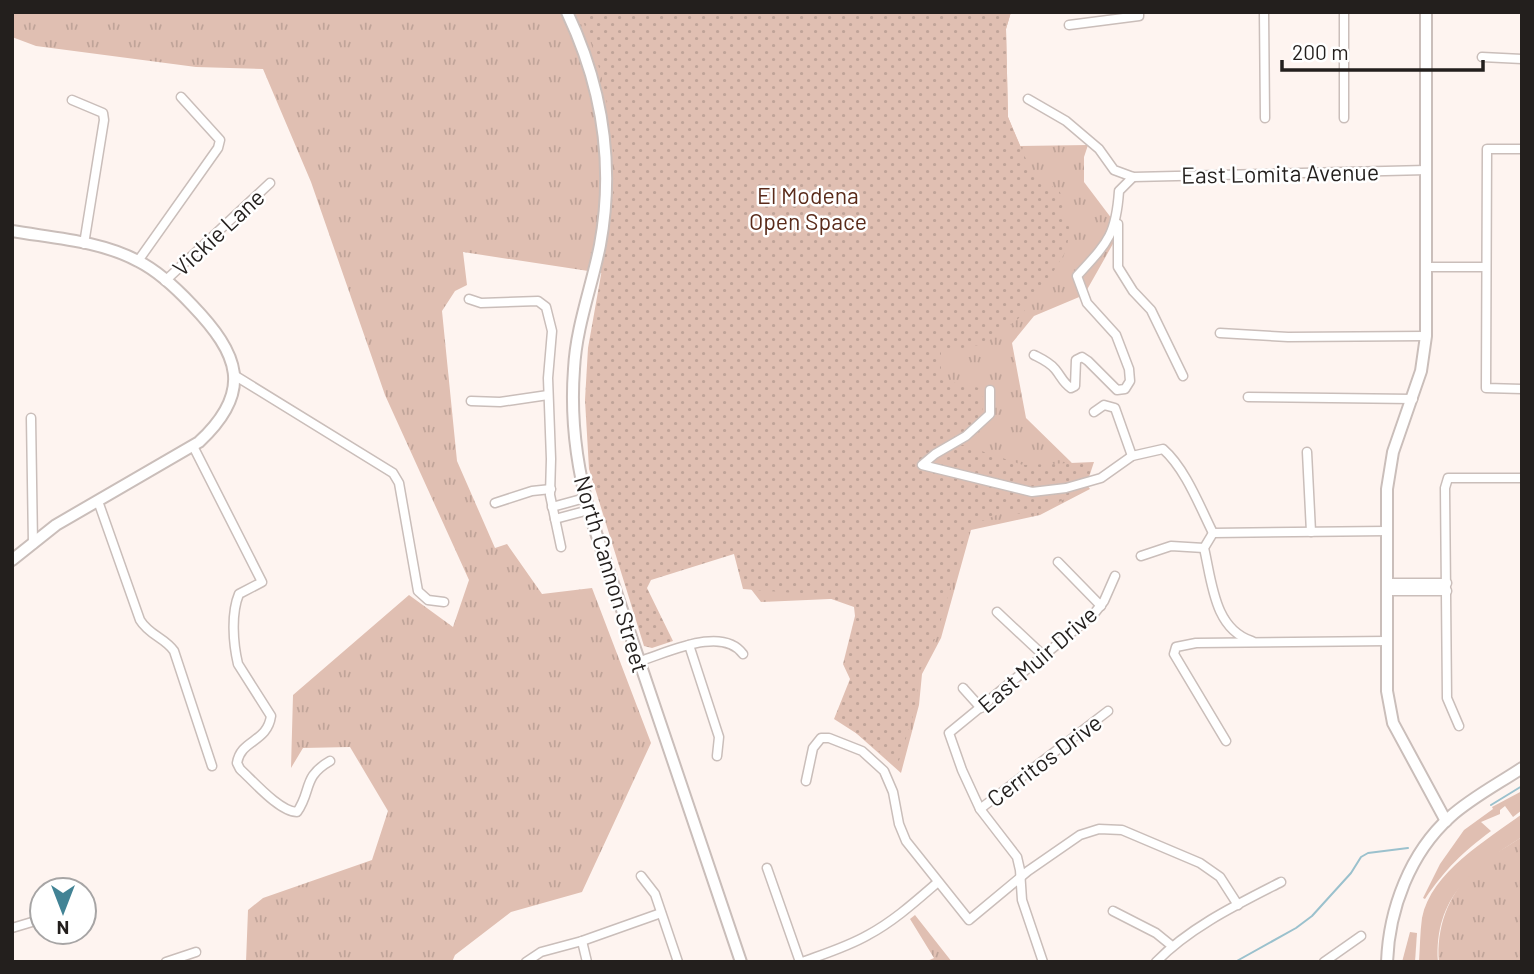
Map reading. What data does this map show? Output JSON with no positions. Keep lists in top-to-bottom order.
{
  "streets": {
    "street": [
      "East Lomita Avenue",
      "Vickie Lane",
      "North Cannon Street",
      "East Muir Drive",
      "Cerritos Drive"
    ]
  },
  "crossings": [
    ["East Muir Drive", "Cerritos Drive"]
  ],
  "parks": ["El Modena Open Space"],
  "scale_bar": "200 m",
  "north": "bottom"
}
